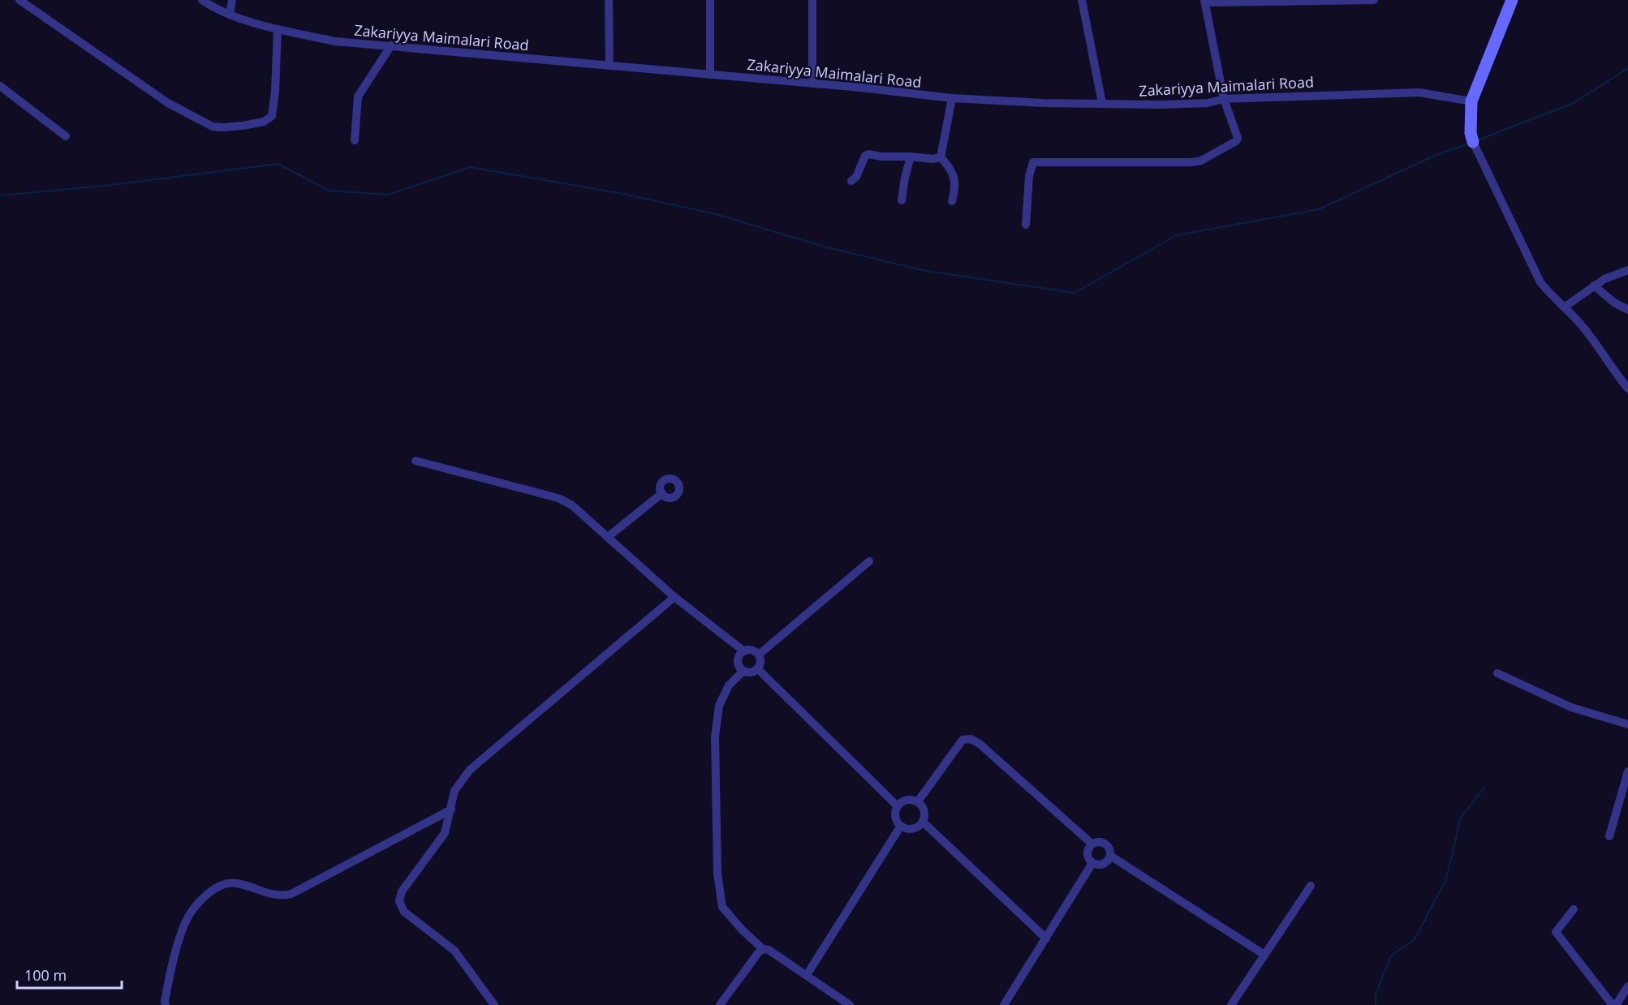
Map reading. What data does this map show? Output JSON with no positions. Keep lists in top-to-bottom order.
{
  "streets": {
    "street": ["Zakariyya Maimalari Road"]
  },
  "scale_bar": "100 m"
}
